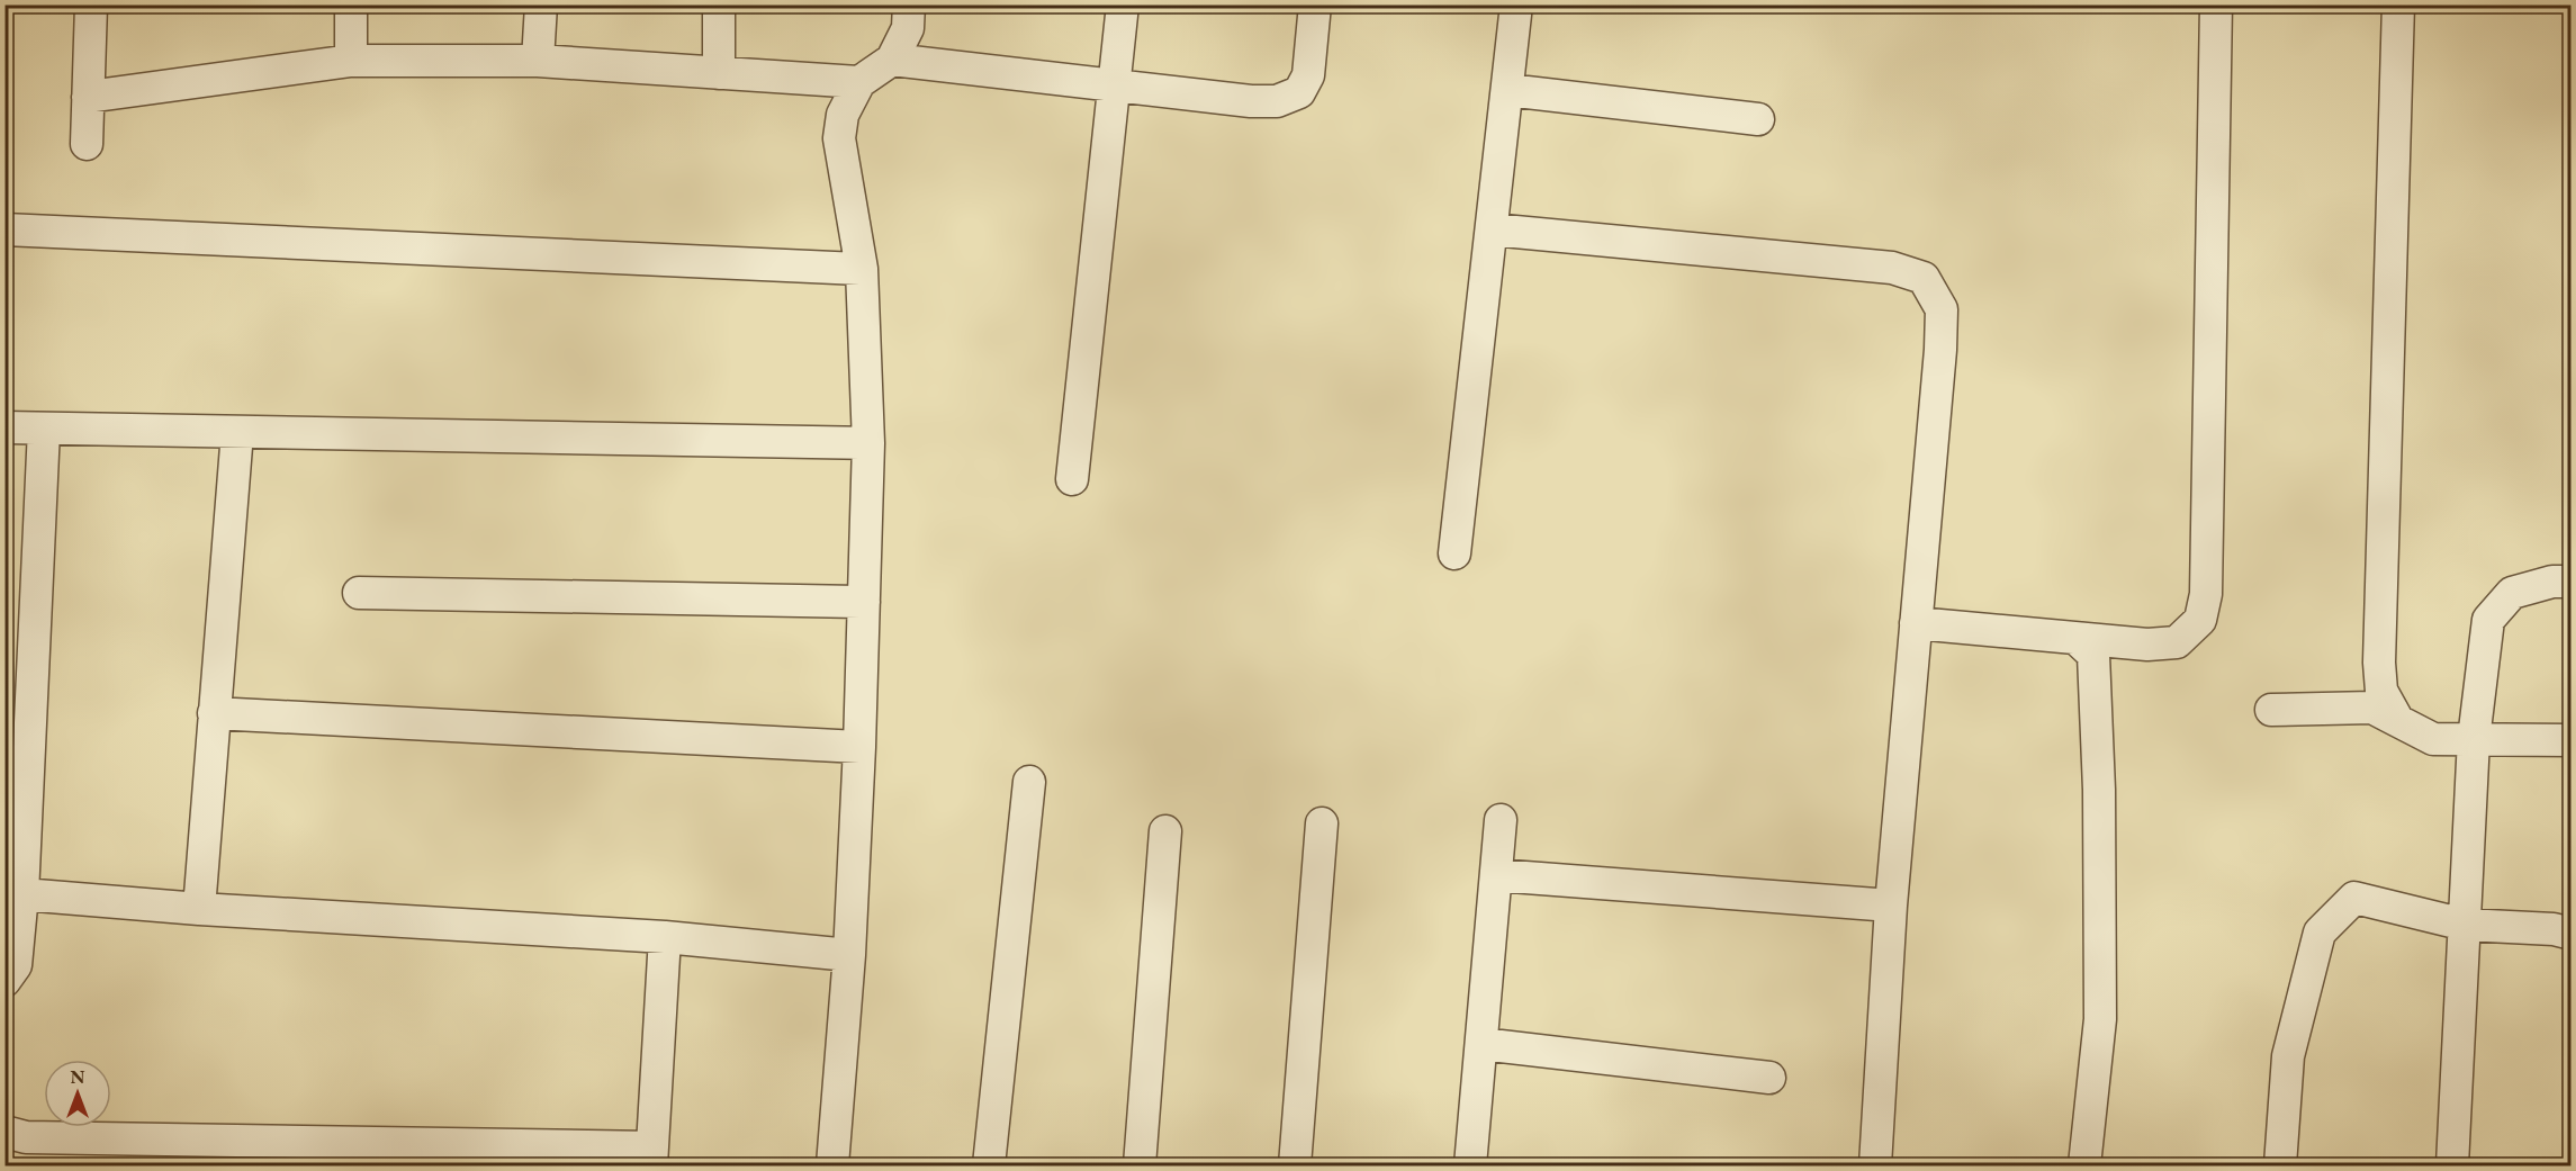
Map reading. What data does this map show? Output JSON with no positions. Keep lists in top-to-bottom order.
{
  "north": "top"
}
